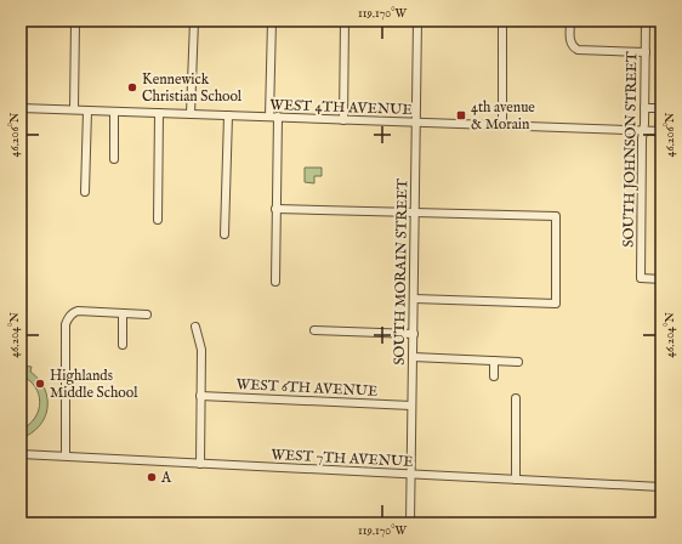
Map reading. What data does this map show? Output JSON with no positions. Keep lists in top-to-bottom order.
{
  "streets": {
    "street": [
      "WEST 4TH AVENUE",
      "SOUTH JOHNSON STREET",
      "SOUTH MORAIN STREET",
      "WEST 6TH AVENUE",
      "WEST 7TH AVENUE"
    ]
  },
  "crossings": [
    ["WEST 4TH AVENUE", "SOUTH JOHNSON STREET"],
    ["WEST 4TH AVENUE", "SOUTH MORAIN STREET"],
    ["SOUTH MORAIN STREET", "WEST 6TH AVENUE"],
    ["SOUTH MORAIN STREET", "WEST 7TH AVENUE"]
  ],
  "places": {
    "other": ["Kennewick Christian School", "Highlands Middle School", "A"],
    "transit": ["4th avenue & Morain"]
  },
  "coordinates": ["119.170°W", "46.206°N", "46.204°N"]
}
